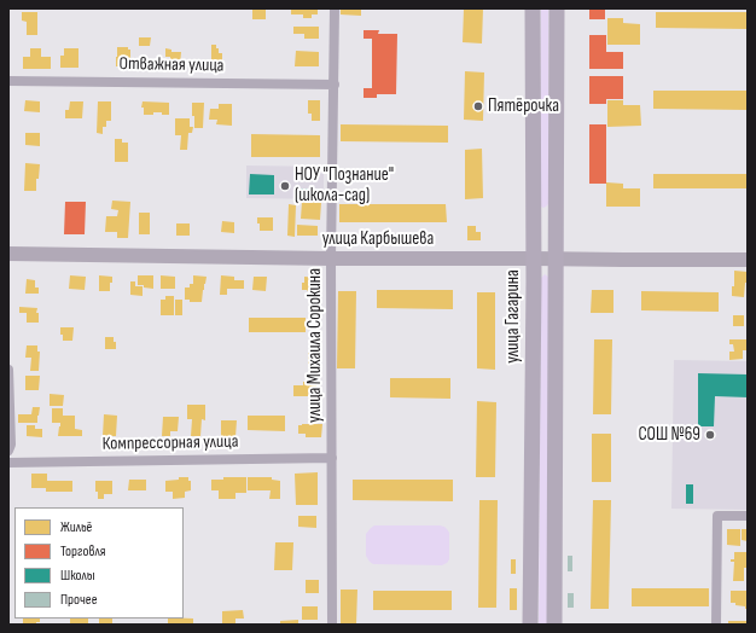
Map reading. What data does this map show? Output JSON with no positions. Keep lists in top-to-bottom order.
{
  "streets": {
    "main road": ["улица Гагарина"],
    "street": [
      "Отважная улица",
      "улица Карбышева",
      "улица Михаила Сорокина",
      "Компрессорная улица"
    ]
  },
  "crossings": [
    ["Отважная улица", "улица Михаила Сорокина"],
    ["улица Карбышева", "улица Гагарина"],
    ["улица Карбышева", "улица Михаила Сорокина"],
    ["улица Михаила Сорокина", "Компрессорная улица"]
  ],
  "places": ["Пятёрочка", "НОУ \"Познание\" (школа-сад)", "СОШ №69"],
  "legend": [
    "Жильё",
    "Торговля",
    "Школы",
    "Прочее"
  ]
}
